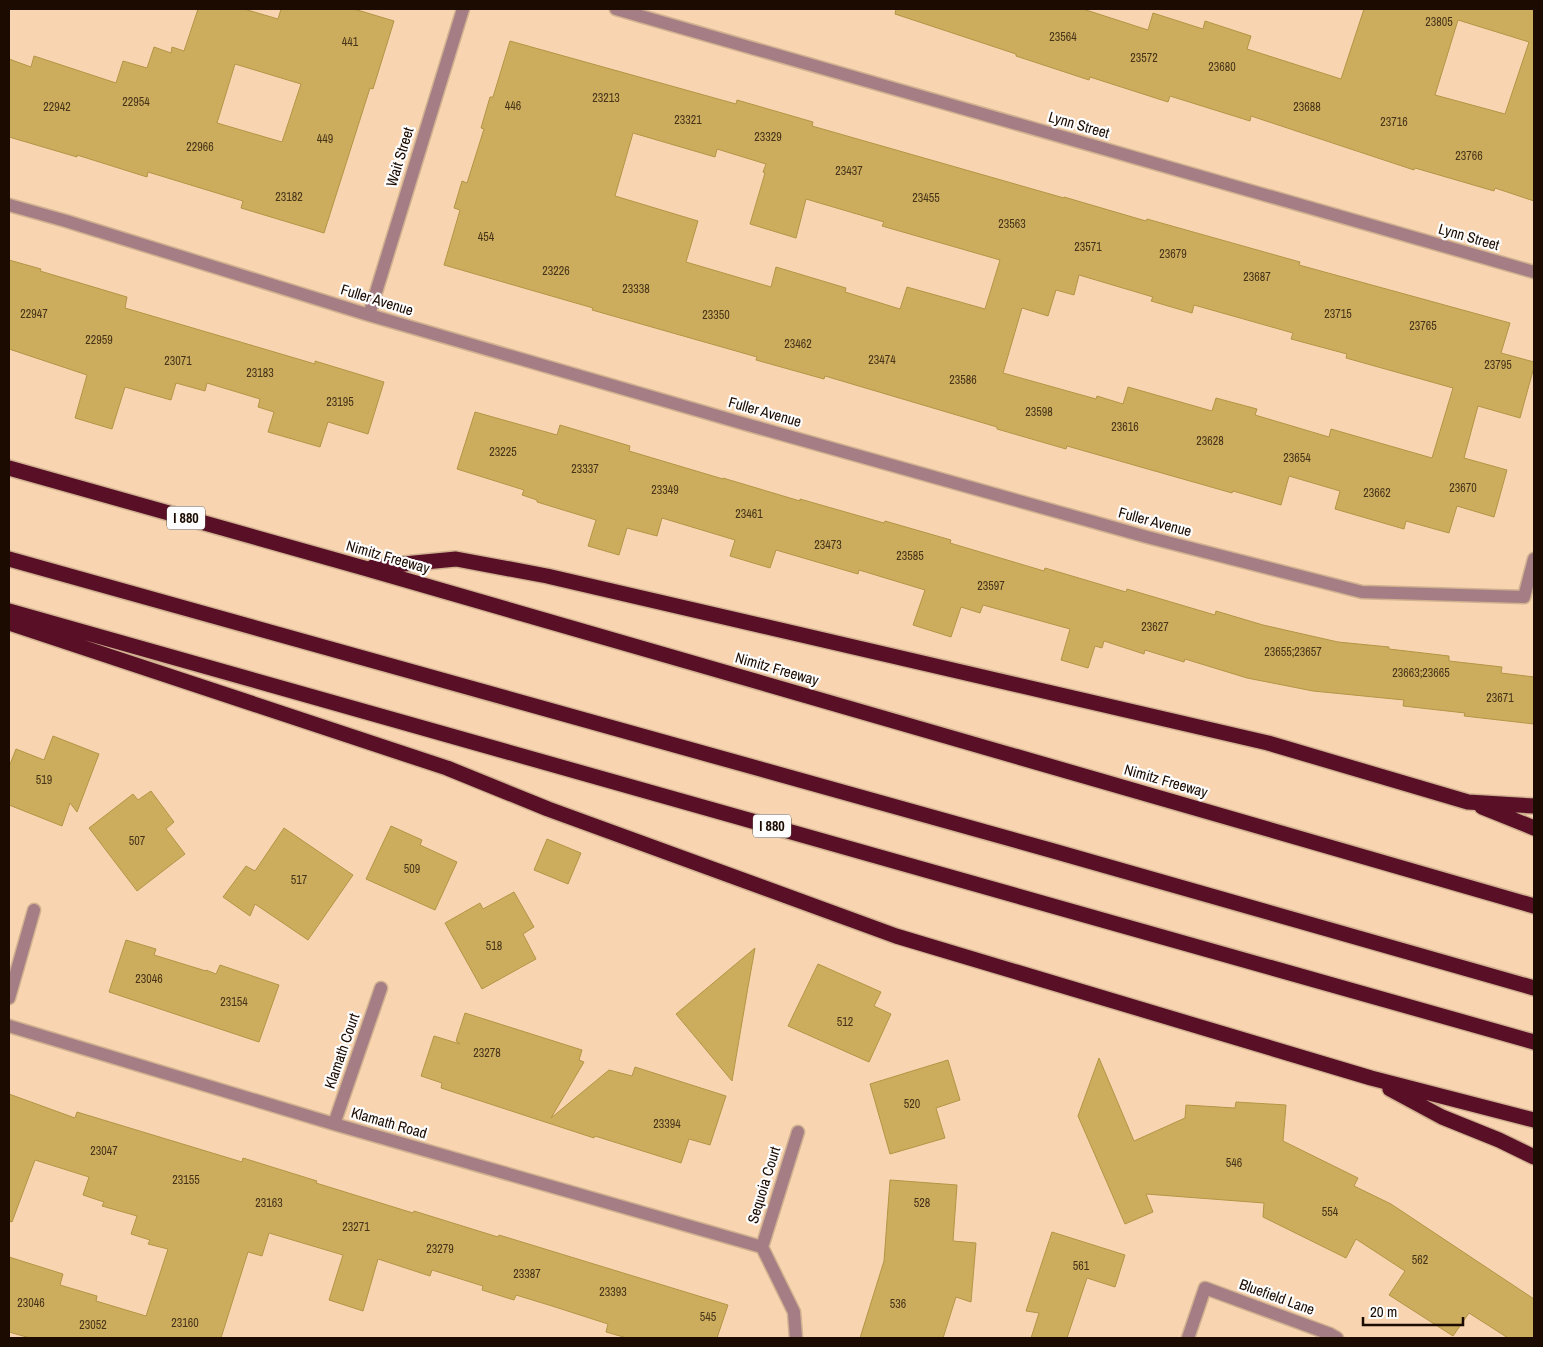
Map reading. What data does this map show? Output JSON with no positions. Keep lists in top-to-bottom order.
{
  "streets": {
    "highway": ["I 880", "Nimitz Freeway"],
    "street": [
      "Lynn Street",
      "Wait Street",
      "Fuller Avenue",
      "Klamath Court",
      "Klamath Road",
      "Sequoia Court",
      "Bluefield Lane"
    ]
  },
  "crossings": [
    ["Wait Street", "Fuller Avenue"],
    ["Klamath Court", "Klamath Road"],
    ["Klamath Road", "Sequoia Court"]
  ],
  "house_numbers": [
    "23805",
    "23564",
    "441",
    "23572",
    "23680",
    "23213",
    "22954",
    "446",
    "22942",
    "23688",
    "23321",
    "23716",
    "23329",
    "449",
    "22966",
    "23766",
    "23437",
    "23182",
    "23455",
    "23563",
    "454",
    "23571",
    "23679",
    "23226",
    "23687",
    "23338",
    "22947",
    "23715",
    "23350",
    "23765",
    "22959",
    "23462",
    "23474",
    "23071",
    "23795",
    "23183",
    "23586",
    "23195",
    "23598",
    "23616",
    "23628",
    "23225",
    "23654",
    "23337",
    "23670",
    "23349",
    "23662",
    "23461",
    "23473",
    "23585",
    "23597",
    "23627",
    "23655;23657",
    "23663;23665",
    "23671",
    "519",
    "507",
    "509",
    "517",
    "518",
    "23046",
    "23154",
    "512",
    "23278",
    "520",
    "23394",
    "23047",
    "546",
    "23155",
    "23163",
    "528",
    "554",
    "23271",
    "23279",
    "562",
    "561",
    "23387",
    "23393",
    "23046",
    "536",
    "545",
    "23160",
    "23052"
  ],
  "scale_bar": "20 m"
}
